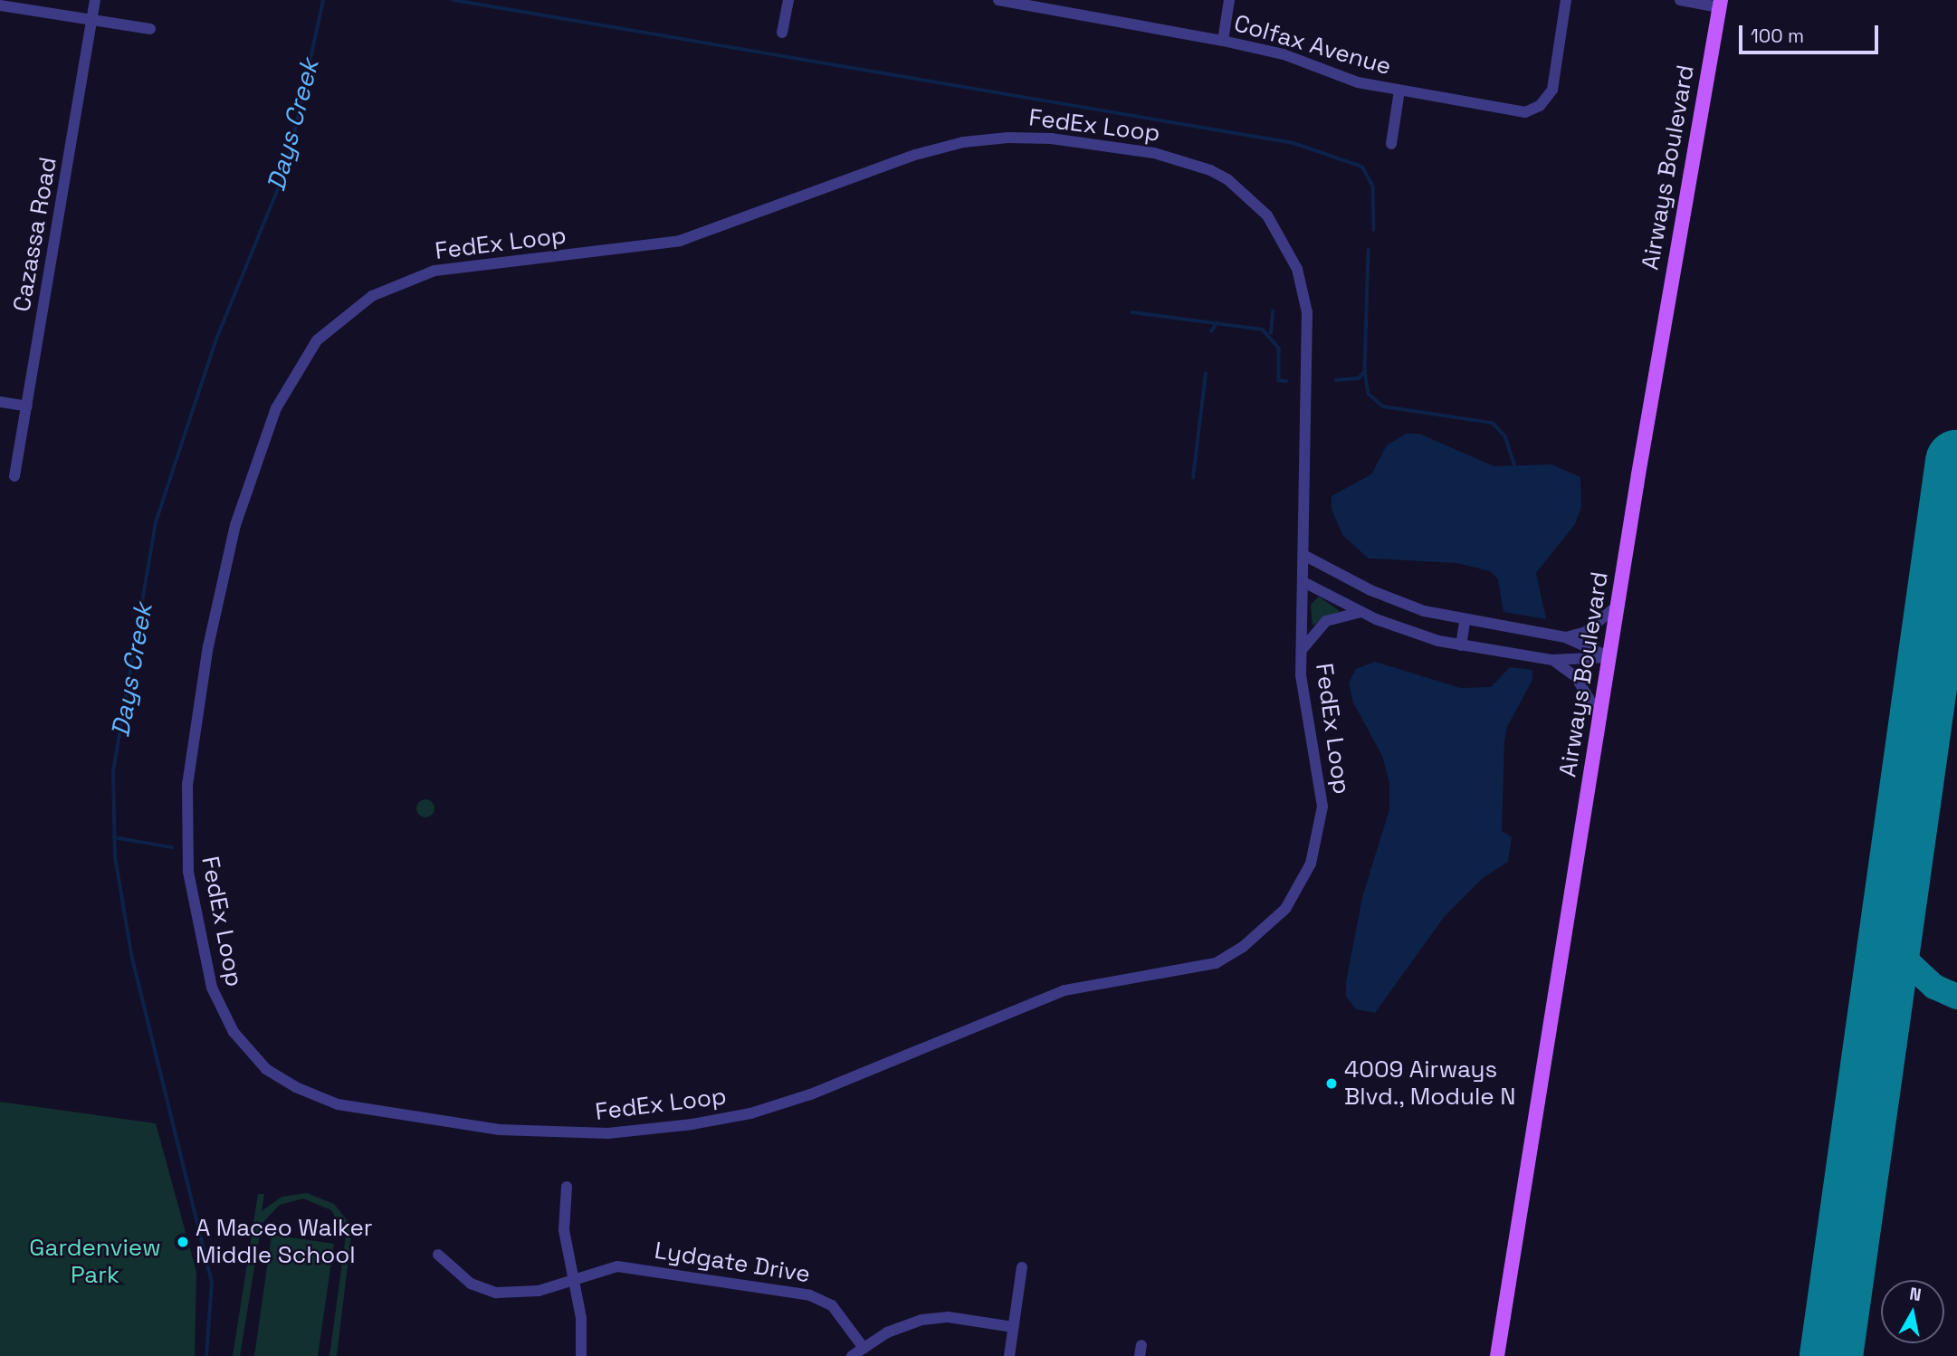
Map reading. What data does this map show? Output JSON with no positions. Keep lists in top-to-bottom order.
{
  "streets": {
    "main road": ["Airways Boulevard"],
    "street": [
      "Colfax Avenue",
      "FedEx Loop",
      "Cazassa Road",
      "Lydgate Drive"
    ]
  },
  "water": ["Days Creek"],
  "parks": ["Gardenview Park"],
  "places": ["4009 Airways Blvd., Module N", "A Maceo Walker Middle School"],
  "scale_bar": "100 m",
  "north": "top"
}
